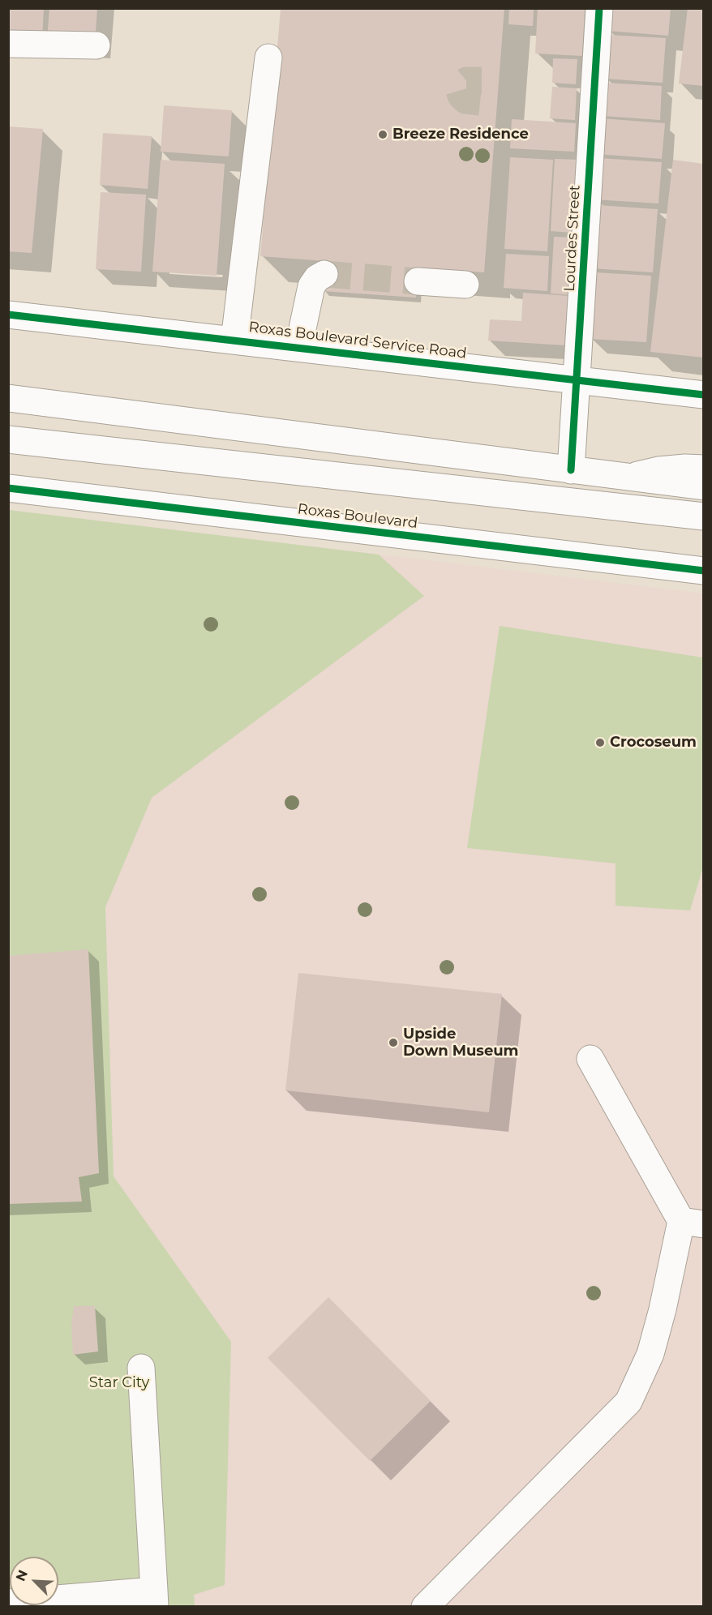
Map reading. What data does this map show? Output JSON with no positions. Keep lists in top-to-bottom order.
{
  "streets": {
    "main road": ["Lourdes Street", "Roxas Boulevard Service Road", "Roxas Boulevard"]
  },
  "crossings": [
    ["Lourdes Street", "Roxas Boulevard Service Road"]
  ],
  "parks": ["Star City"],
  "places": ["Breeze Residence", "Crocoseum", "Upside Down Museum"],
  "north": "top left"
}
